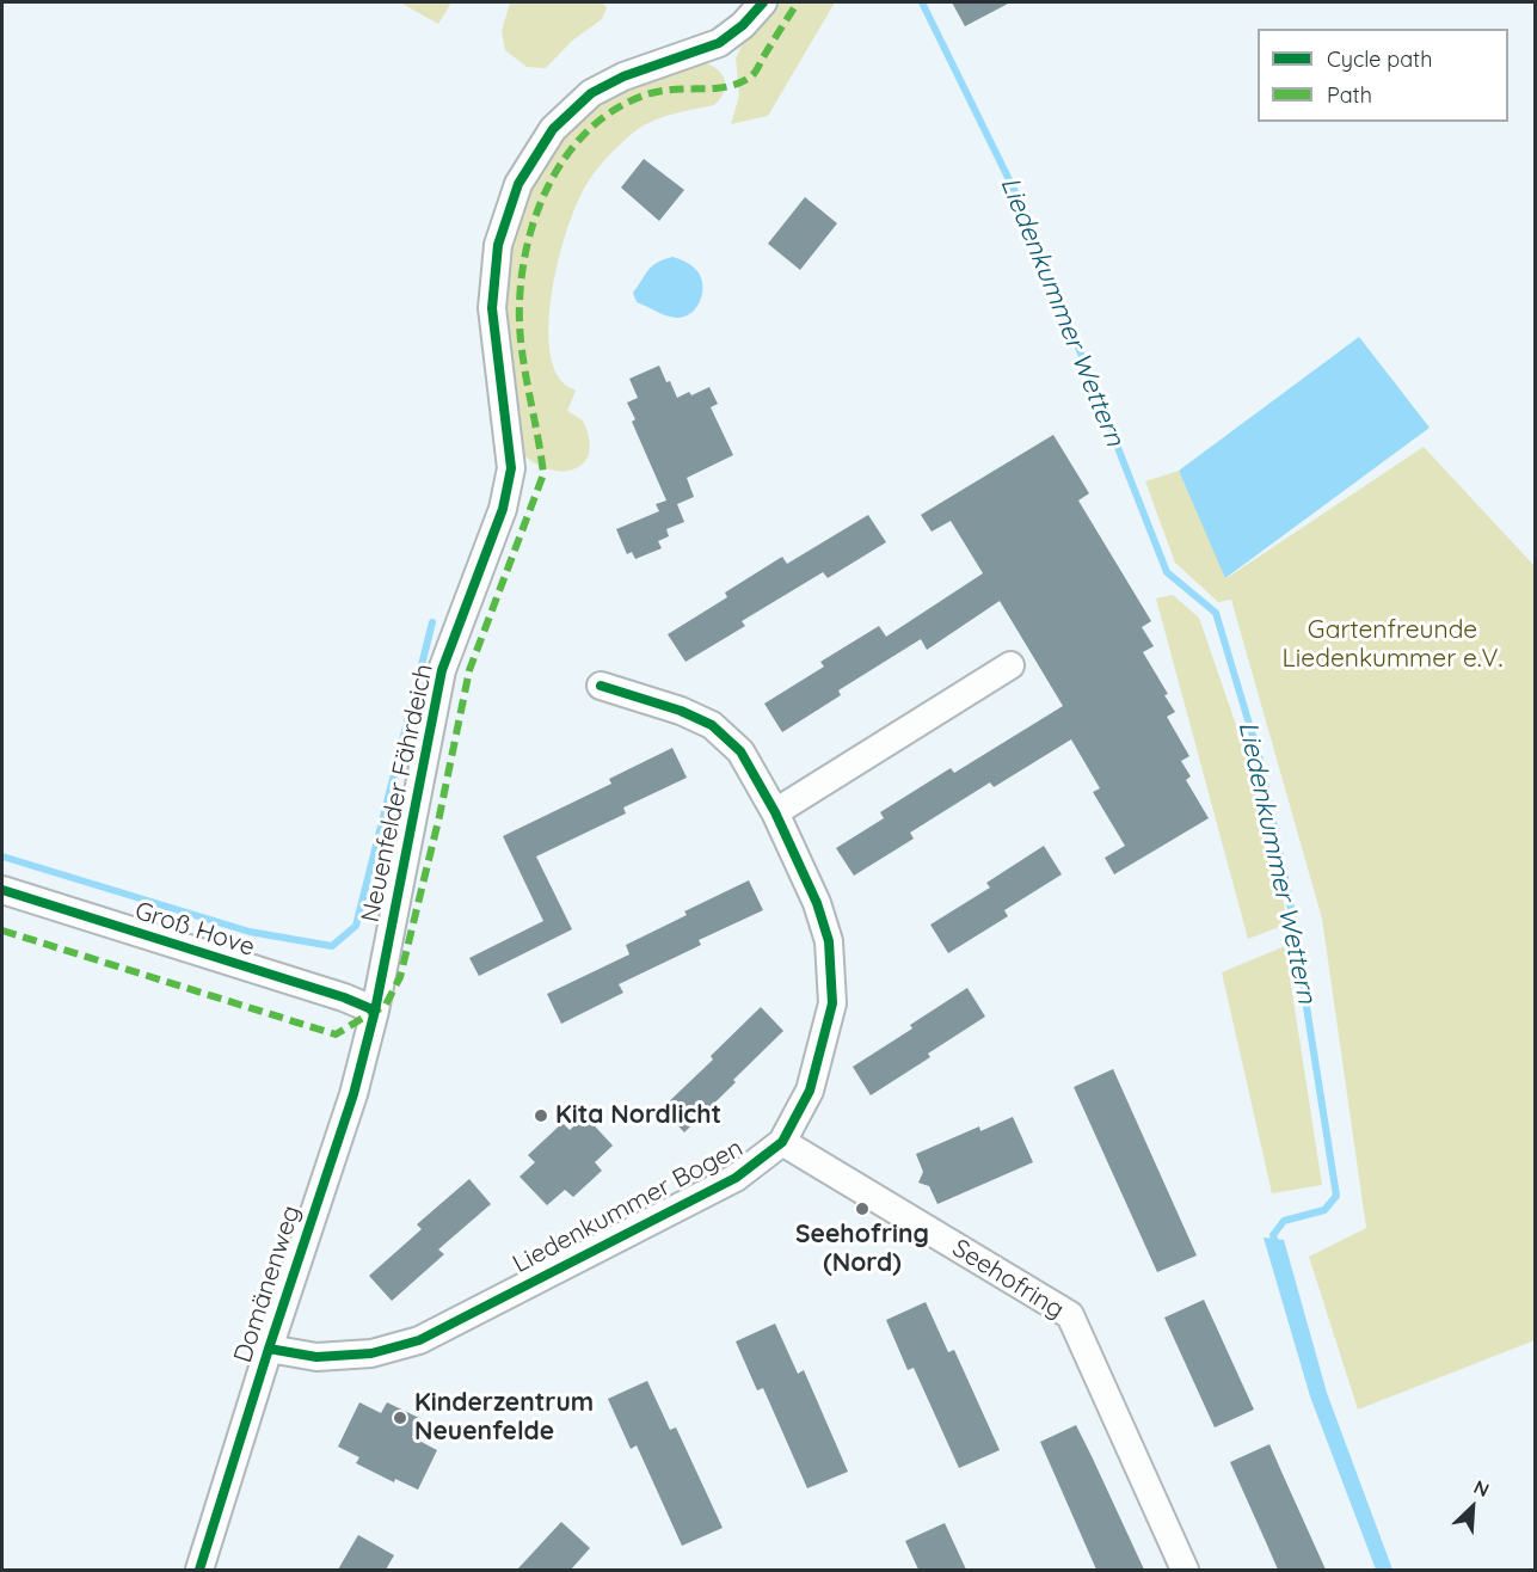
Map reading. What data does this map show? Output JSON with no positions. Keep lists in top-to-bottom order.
{
  "streets": {
    "street": [
      "Neuenfelder Fährdeich",
      "Groß Hove",
      "Liedenkummer Bogen",
      "Seehofring",
      "Domänenweg"
    ]
  },
  "crossings": [
    ["Neuenfelder Fährdeich", "Groß Hove"],
    ["Neuenfelder Fährdeich", "Domänenweg"],
    ["Groß Hove", "Domänenweg"],
    ["Liedenkummer Bogen", "Seehofring"],
    ["Liedenkummer Bogen", "Domänenweg"]
  ],
  "water": ["Liedenkummer Wettern"],
  "parks": ["Gartenfreunde Liedenkummer e.V."],
  "places": ["Kita Nordlicht", "Seehofring (Nord)", "Kinderzentrum Neuenfelde"],
  "legend": ["Cycle path", "Path"],
  "north": "top right"
}
